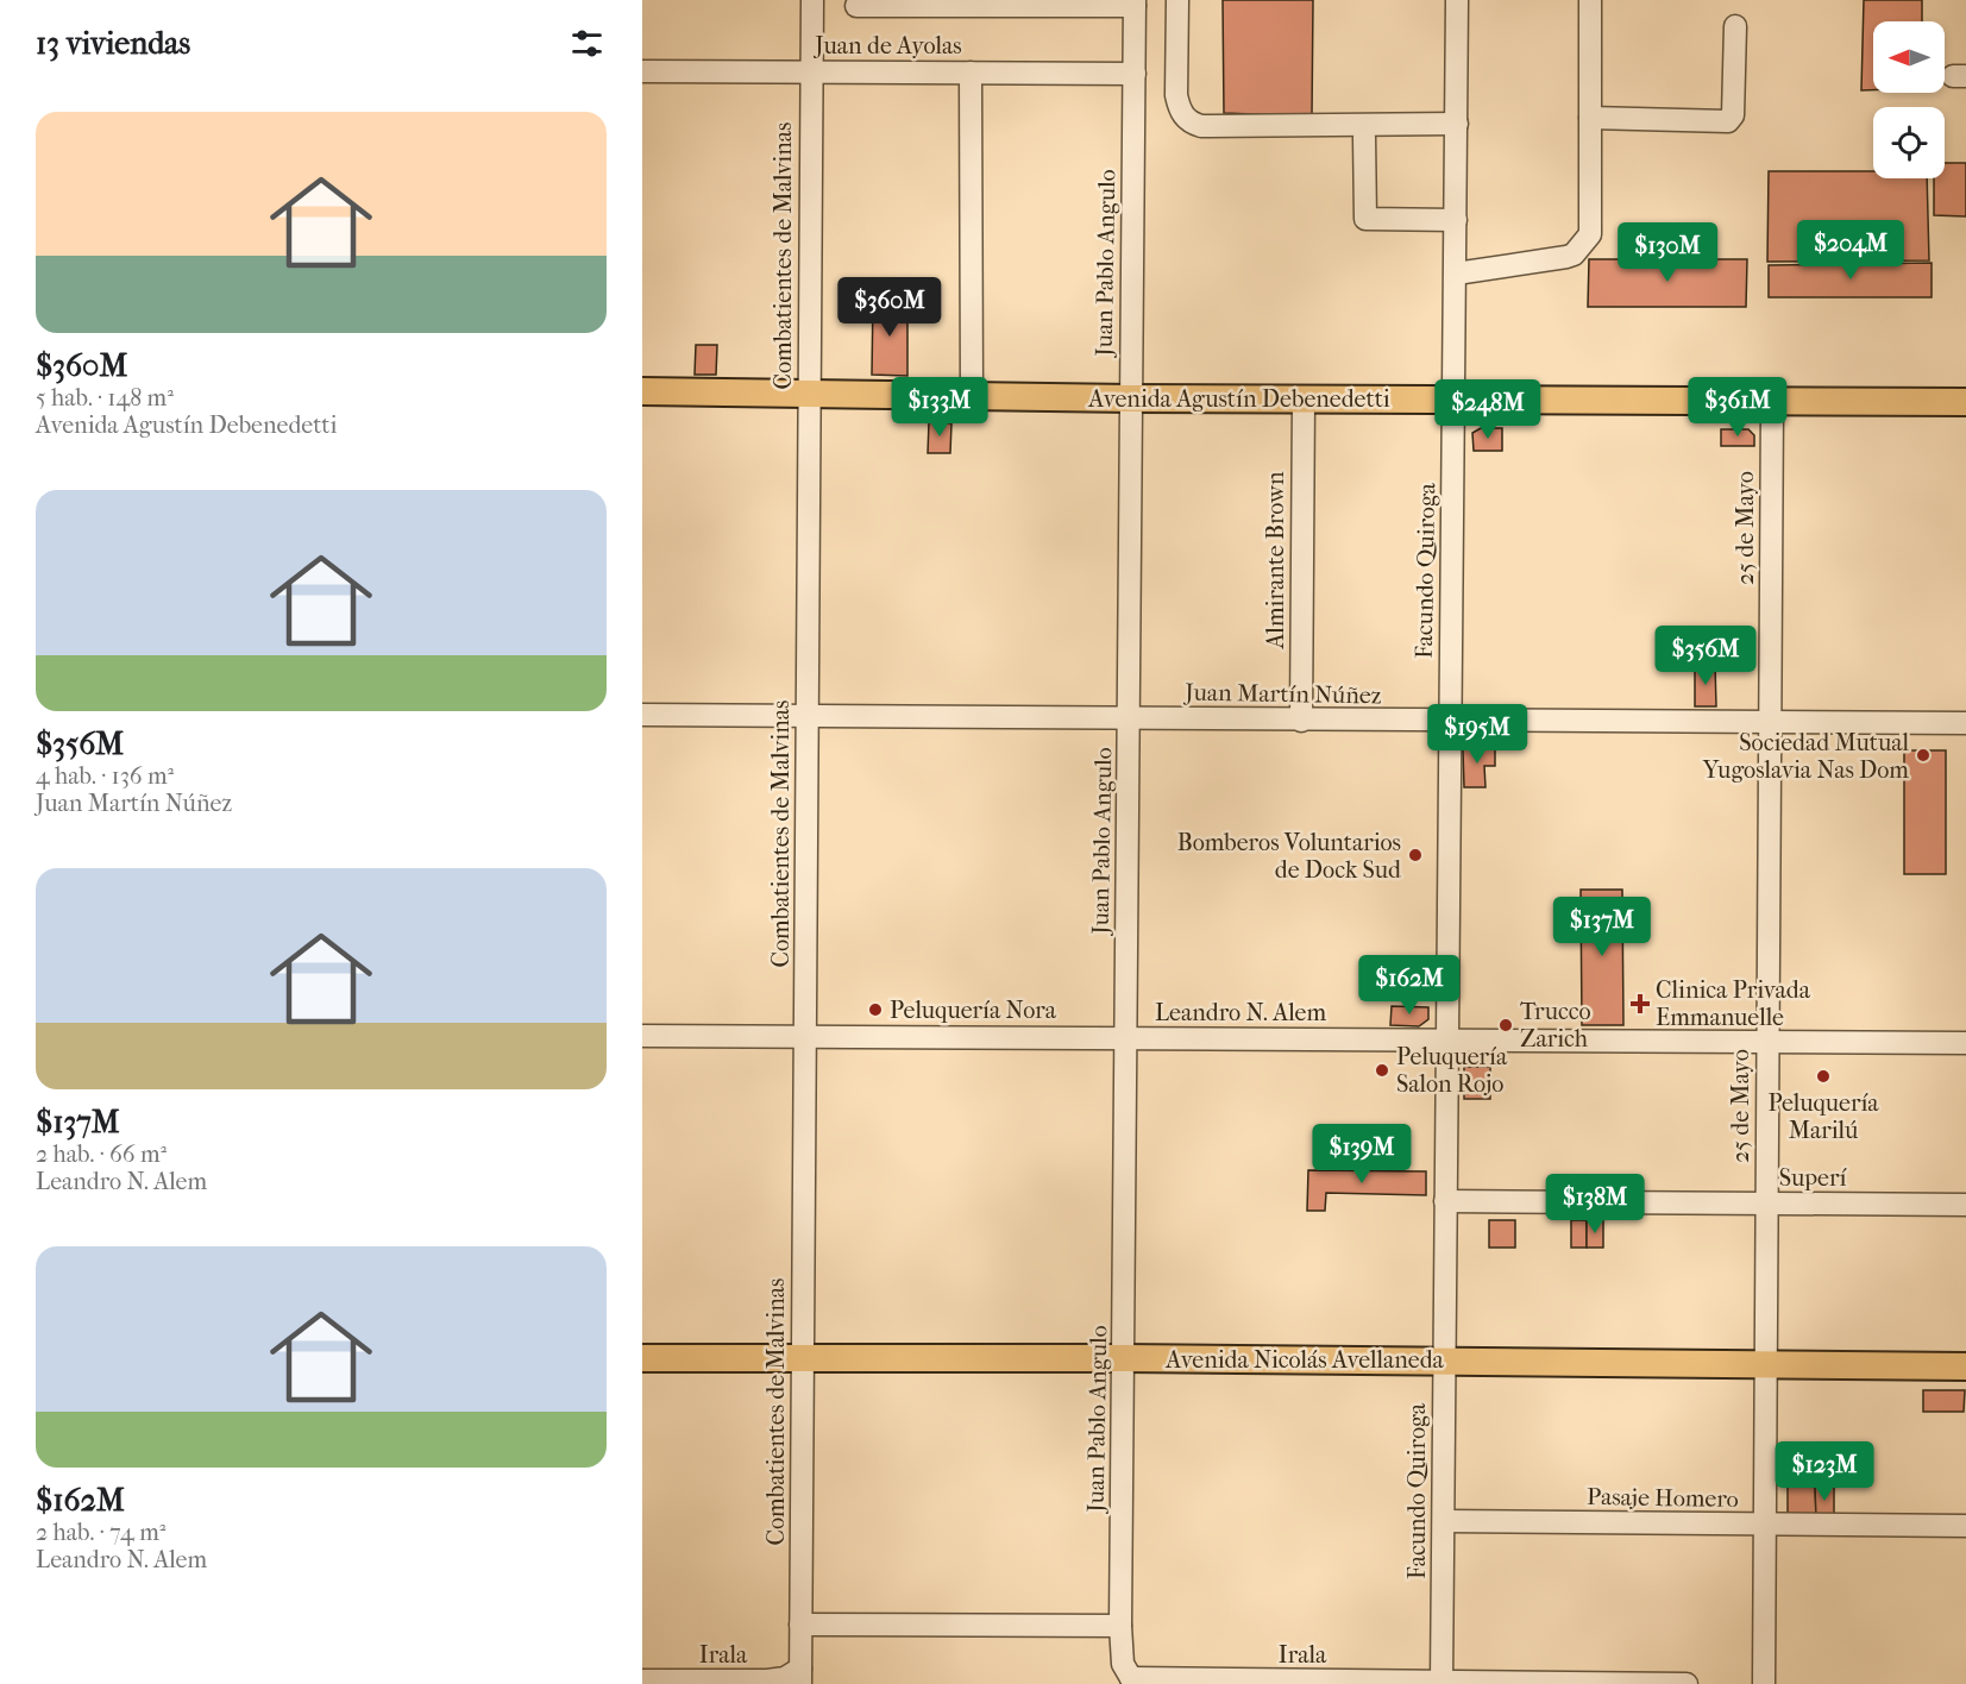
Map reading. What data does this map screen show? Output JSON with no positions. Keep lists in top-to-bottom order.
{
  "streets": {
    "main road": ["Avenida Agustín Debenedetti", "Avenida Nicolás Avellaneda"],
    "street": [
      "Juan de Ayolas",
      "Combatientes de Malvinas",
      "Juan Pablo Angulo",
      "25 de Mayo",
      "Almirante Brown",
      "Facundo Quiroga",
      "Juan Martín Núñez",
      "Leandro N. Alem",
      "Superí",
      "Pasaje Homero",
      "Irala"
    ]
  },
  "crossings": [
    ["Juan de Ayolas", "Combatientes de Malvinas"],
    ["Juan de Ayolas", "Juan Pablo Angulo"],
    ["Combatientes de Malvinas", "Avenida Agustín Debenedetti"],
    ["Combatientes de Malvinas", "Juan Martín Núñez"],
    ["Combatientes de Malvinas", "Leandro N. Alem"],
    ["Combatientes de Malvinas", "Avenida Nicolás Avellaneda"],
    ["Combatientes de Malvinas", "Irala"],
    ["Juan Pablo Angulo", "Avenida Agustín Debenedetti"],
    ["Juan Pablo Angulo", "Juan Martín Núñez"],
    ["Juan Pablo Angulo", "Leandro N. Alem"],
    ["Juan Pablo Angulo", "Avenida Nicolás Avellaneda"],
    ["Juan Pablo Angulo", "Irala"],
    ["Avenida Agustín Debenedetti", "25 de Mayo"],
    ["Avenida Agustín Debenedetti", "Almirante Brown"],
    ["Avenida Agustín Debenedetti", "Facundo Quiroga"],
    ["25 de Mayo", "Juan Martín Núñez"],
    ["25 de Mayo", "Leandro N. Alem"],
    ["25 de Mayo", "Superí"],
    ["25 de Mayo", "Avenida Nicolás Avellaneda"],
    ["25 de Mayo", "Pasaje Homero"],
    ["Almirante Brown", "Juan Martín Núñez"],
    ["Facundo Quiroga", "Juan Martín Núñez"],
    ["Facundo Quiroga", "Leandro N. Alem"],
    ["Facundo Quiroga", "Superí"],
    ["Facundo Quiroga", "Avenida Nicolás Avellaneda"],
    ["Facundo Quiroga", "Pasaje Homero"],
    ["Facundo Quiroga", "Irala"]
  ],
  "places": {
    "other": [
      "Sociedad Mutual Yugoslavia Nas Dom",
      "Bomberos Voluntarios de Dock Sud",
      "Peluquería Nora",
      "Trucco Zarich",
      "Peluquería Salon Rojo",
      "Peluquería Marilú"
    ],
    "health": ["Clinica Privada Emmanuelle"]
  },
  "north": "left",
  "page": {
    "heading": "13 viviendas",
    "list": [
      {
        "name": "$360M",
        "note": "5 hab. · 148 m² · Avenida Agustín Debenedetti"
      },
      {
        "name": "$356M",
        "note": "4 hab. · 136 m² · Juan Martín Núñez"
      },
      {
        "name": "$137M",
        "note": "2 hab. · 66 m² · Leandro N. Alem"
      },
      {
        "name": "$162M",
        "note": "2 hab. · 74 m² · Leandro N. Alem"
      }
    ],
    "price": [
      "$204M",
      "$130M",
      "$360M",
      "$133M",
      "$361M",
      "$248M",
      "$356M",
      "$195M",
      "$137M",
      "$162M",
      "$139M",
      "$138M",
      "$123M"
    ]
  }
}
